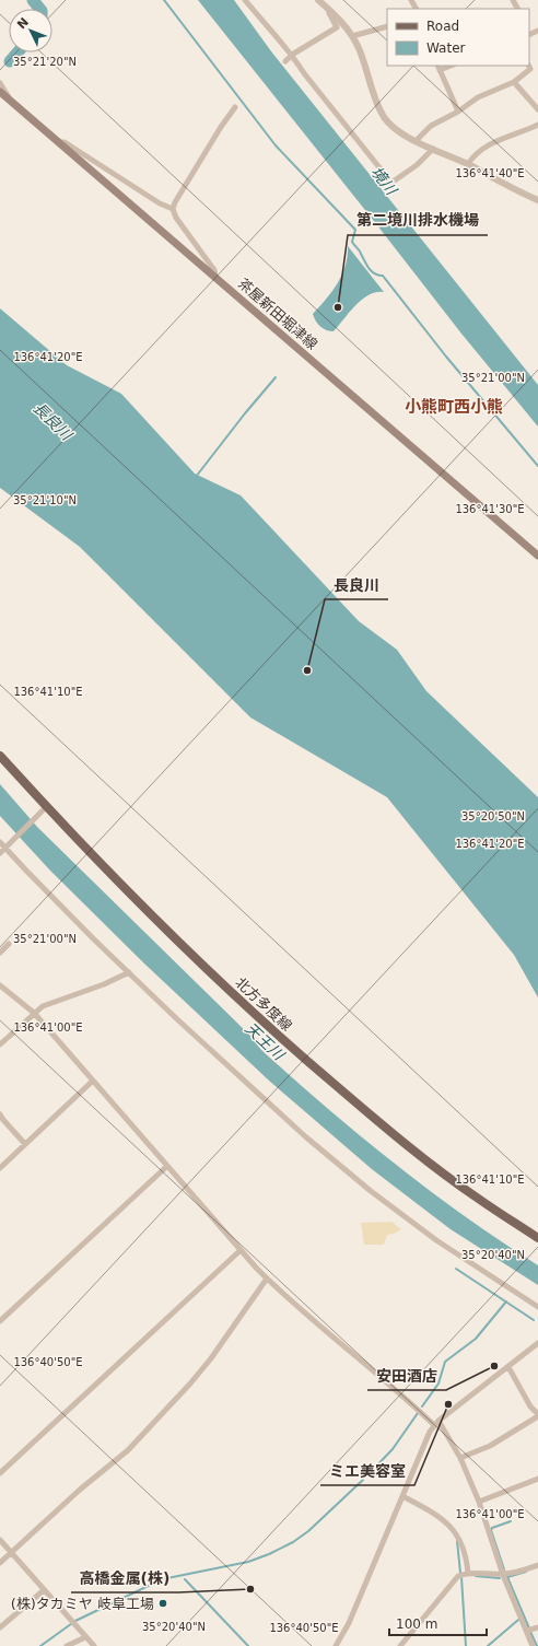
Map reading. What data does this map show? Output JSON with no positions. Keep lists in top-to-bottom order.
{
  "streets": {
    "main road": ["茶屋新田堀津線", "北方多度線"]
  },
  "districts": ["小熊町西小熊"],
  "water": ["境川", "長良川", "天王川"],
  "places": [
    "第二境川排水機場",
    "長良川",
    "安田酒店",
    "ミエ美容室",
    "高橋金属(株)",
    "(株)タカミヤ 岐阜工場"
  ],
  "legend": ["Road", "Water"],
  "scale_bar": "100 m",
  "north": "top left",
  "coordinates": [
    "35°21'20\"N",
    "136°41'40\"E",
    "136°41'20\"E",
    "35°21'00\"N",
    "35°21'10\"N",
    "136°41'30\"E",
    "136°41'10\"E",
    "35°20'50\"N",
    "136°41'00\"E",
    "35°20'40\"N",
    "136°40'50\"E"
  ]
}
